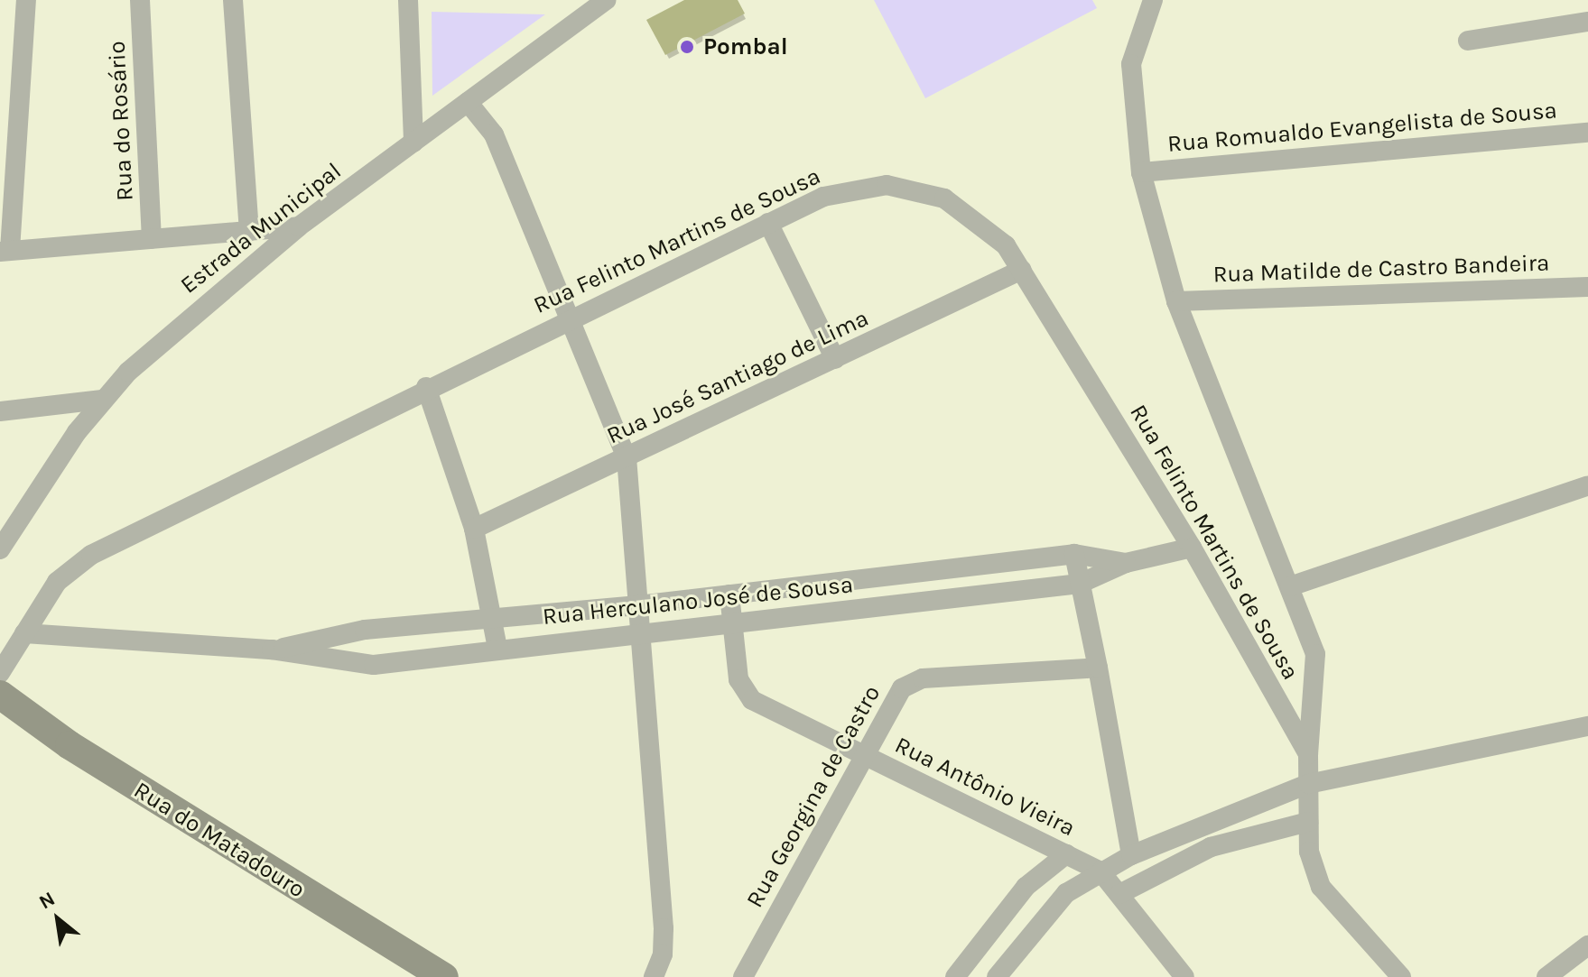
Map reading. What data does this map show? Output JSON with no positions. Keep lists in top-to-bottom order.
{
  "streets": {
    "main road": ["Rua do Matadouro"],
    "street": [
      "Rua do Rosário",
      "Rua Romualdo Evangelista de Sousa",
      "Estrada Municipal",
      "Rua Felinto Martins de Sousa",
      "Rua Matilde de Castro Bandeira",
      "Rua José Santiago de Lima",
      "Rua Herculano José de Sousa",
      "Rua Antônio Vieira",
      "Rua Georgina de Castro"
    ]
  },
  "crossings": [
    ["Rua Romualdo Evangelista de Sousa", "Rua Felinto Martins de Sousa"],
    ["Rua Felinto Martins de Sousa", "Rua Matilde de Castro Bandeira"],
    ["Rua Felinto Martins de Sousa", "Rua José Santiago de Lima"],
    ["Rua Felinto Martins de Sousa", "Rua Herculano José de Sousa"],
    ["Rua Herculano José de Sousa", "Rua Antônio Vieira"],
    ["Rua Antônio Vieira", "Rua Georgina de Castro"]
  ],
  "places": ["Pombal"],
  "north": "top left"
}
